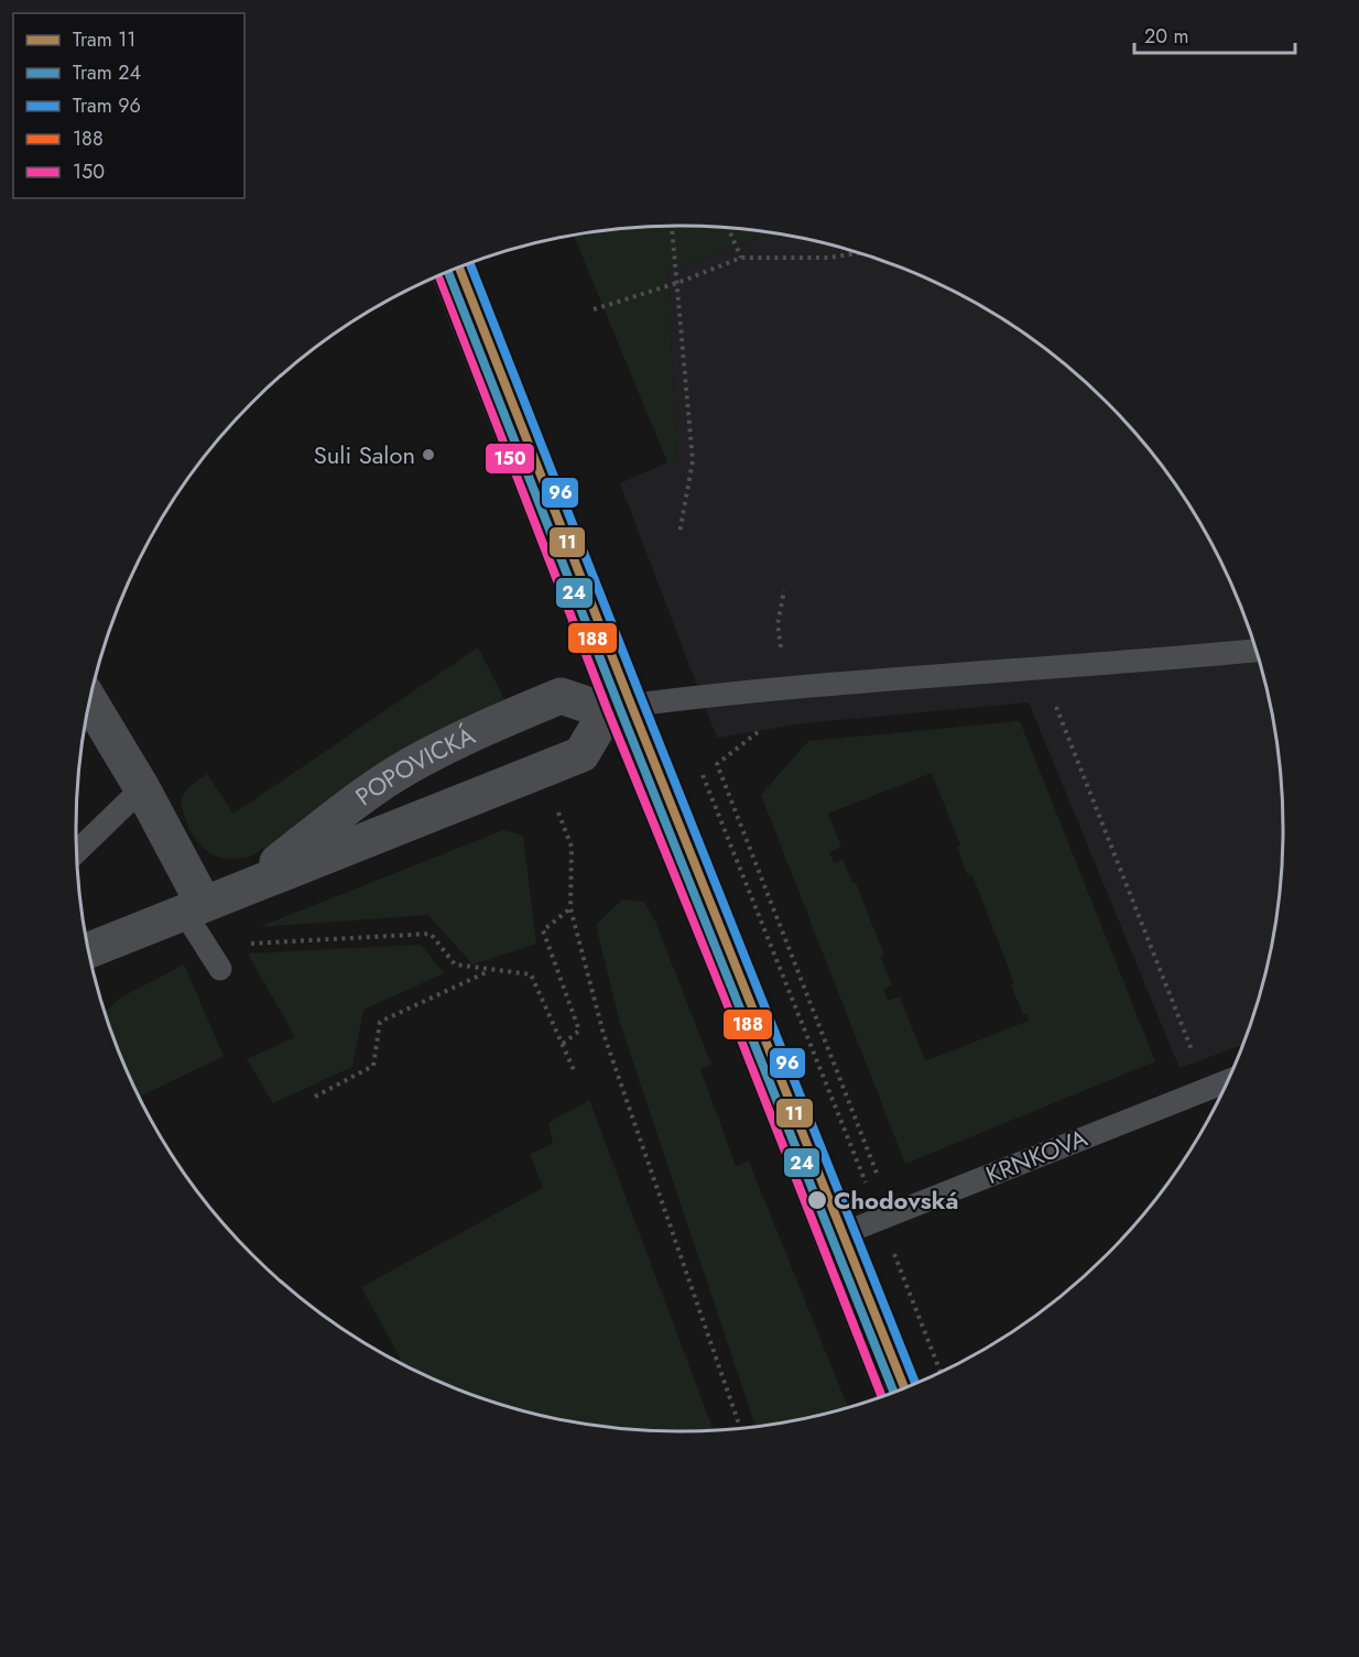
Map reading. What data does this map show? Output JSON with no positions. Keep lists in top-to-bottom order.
{
  "streets": {
    "street": ["POPOVICKÁ"],
    "lane": ["KRNKOVA"]
  },
  "places": ["Suli Salon", "Chodovská"],
  "lines": [
    "tram line 96",
    "tram line 11",
    "transit line 188",
    "tram line 24",
    "transit line 150"
  ],
  "legend": [
    "Tram 11",
    "Tram 24",
    "Tram 96",
    "188",
    "150"
  ],
  "scale_bar": "20 m"
}
